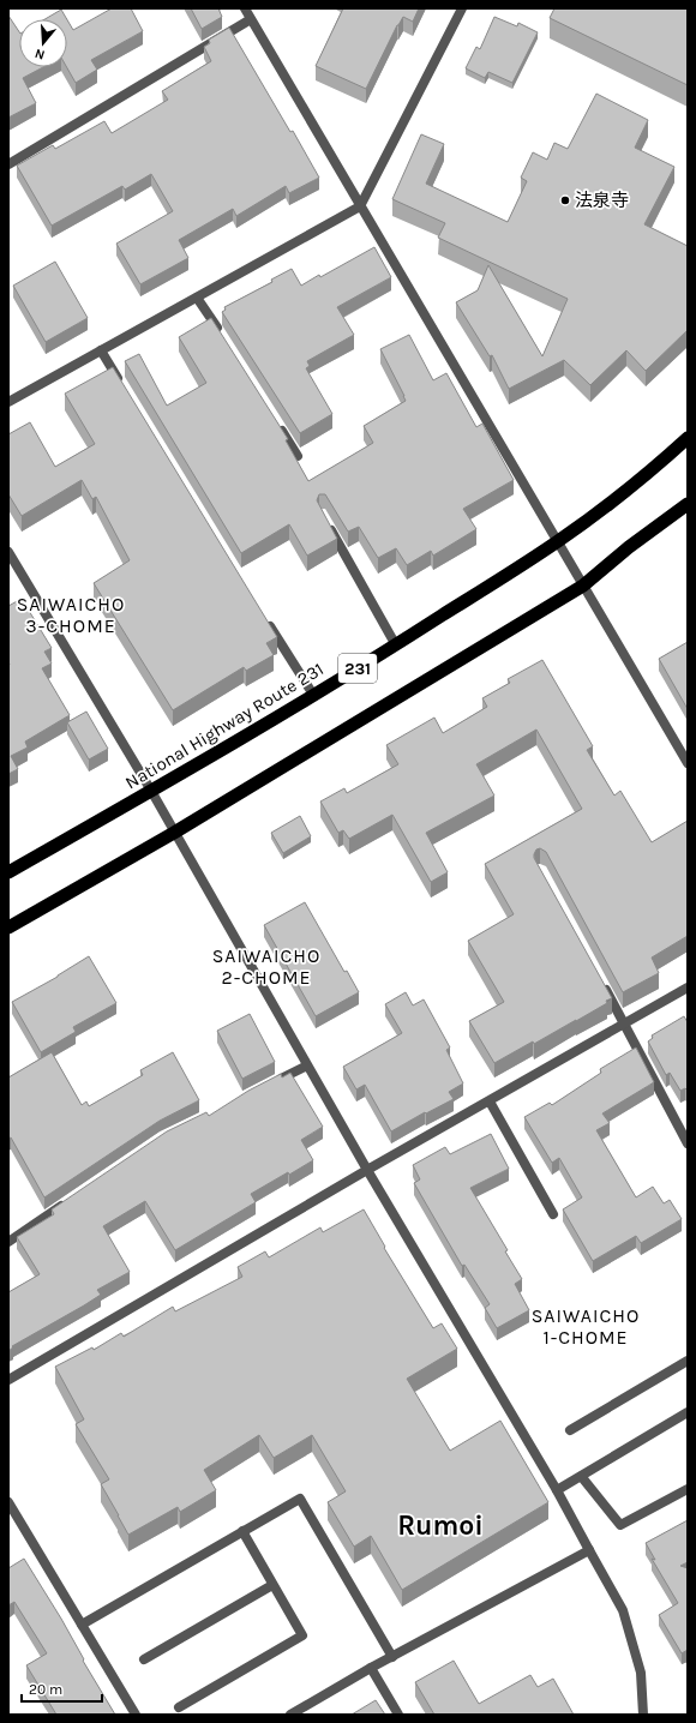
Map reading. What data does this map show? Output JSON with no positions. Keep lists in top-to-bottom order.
{
  "streets": {
    "highway": ["231", "National Highway Route 231"]
  },
  "districts": [
    "SAIWAICHO 3-CHOME",
    "SAIWAICHO 2-CHOME",
    "SAIWAICHO 1-CHOME",
    "Rumoi"
  ],
  "places": ["法泉寺"],
  "scale_bar": "20 m",
  "north": "bottom"
}
